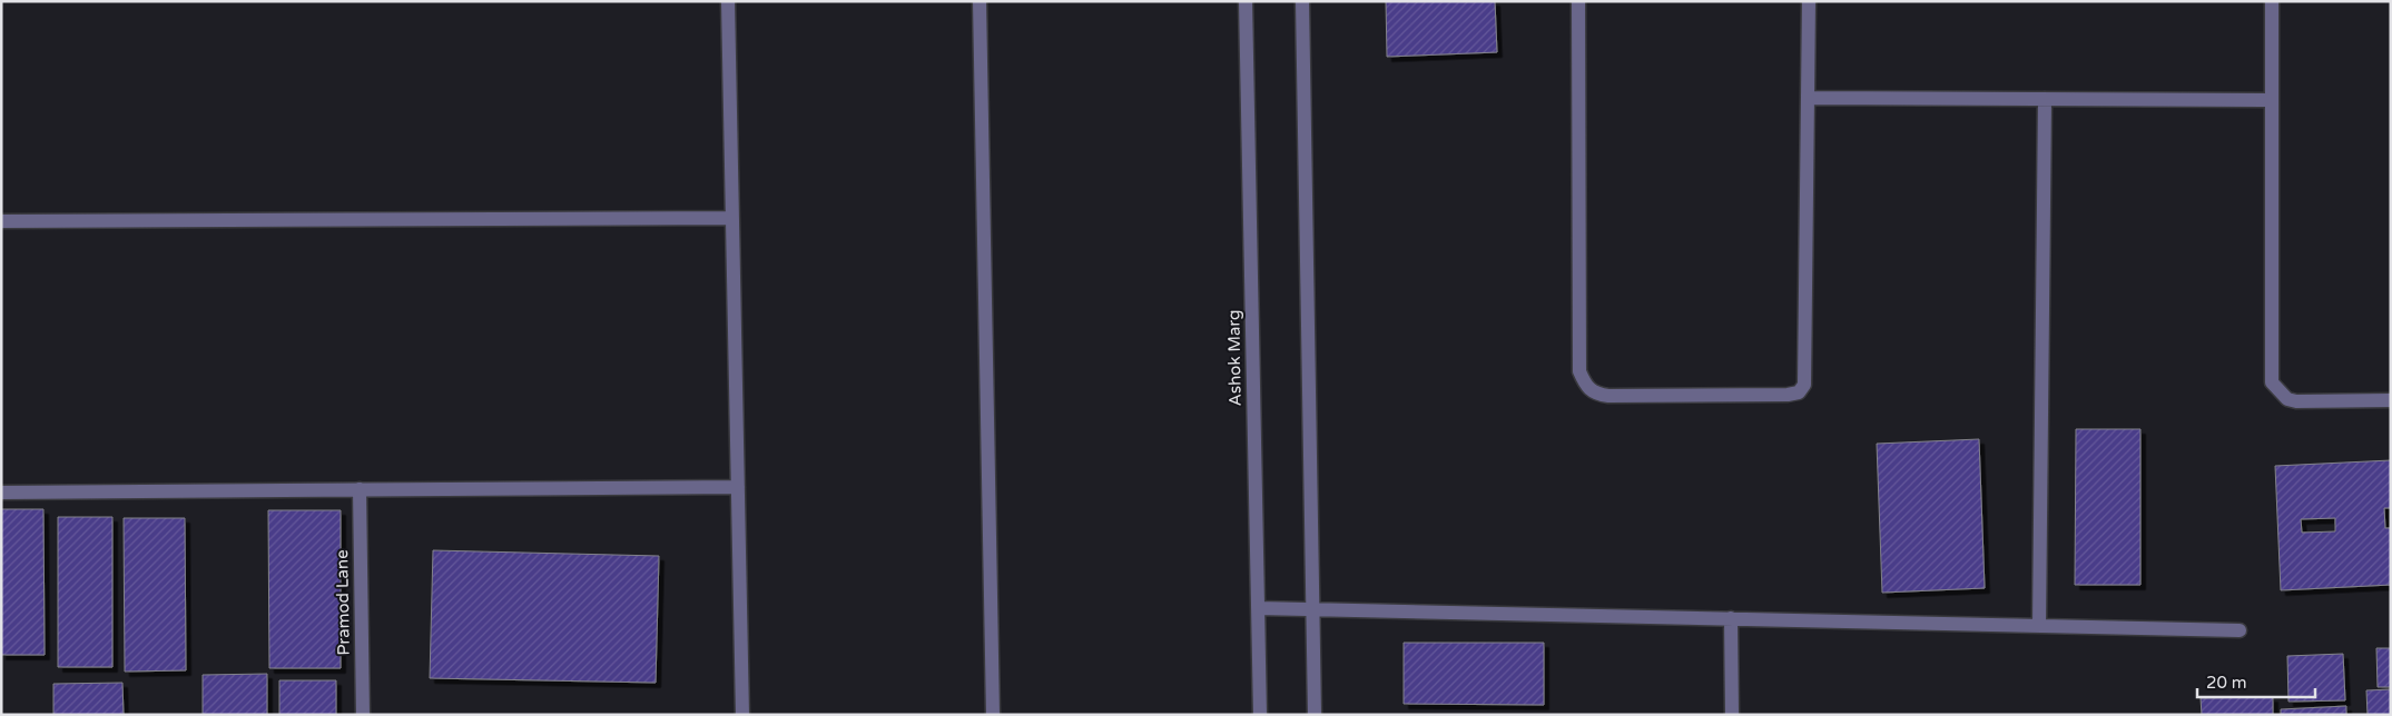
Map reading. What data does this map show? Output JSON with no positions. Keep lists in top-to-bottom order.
{
  "streets": {
    "street": ["Ashok Marg", "Pramod Lane"]
  },
  "scale_bar": "20 m"
}
